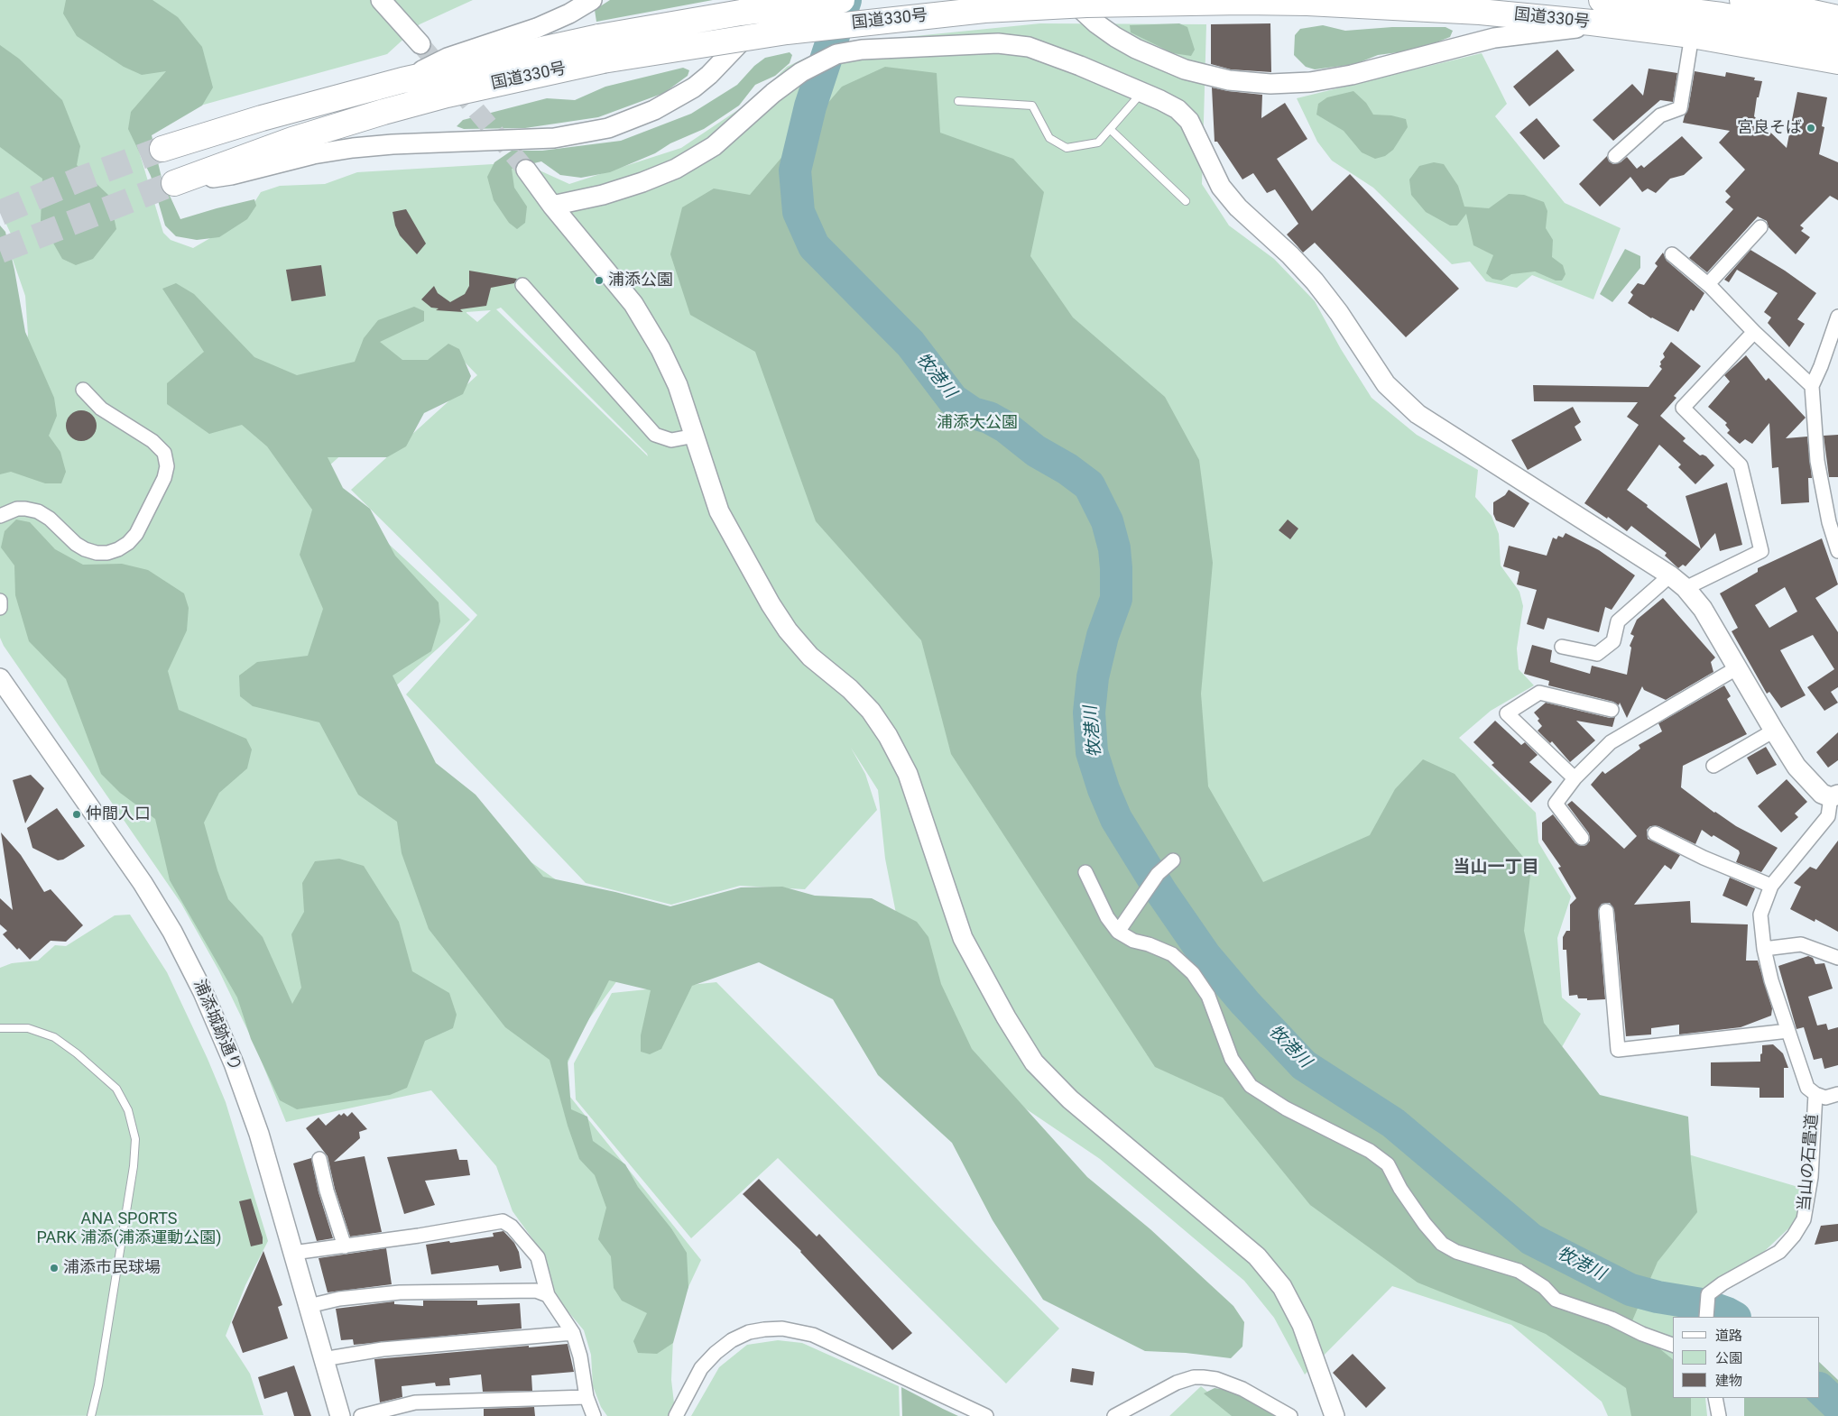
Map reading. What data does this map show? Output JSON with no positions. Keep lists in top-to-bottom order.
{
  "streets": {
    "highway": ["国道330号"],
    "street": ["浦添城跡通り", "当山の石畳道"]
  },
  "districts": ["当山一丁目"],
  "water": ["牧港川"],
  "parks": ["浦添大公園", "ANA SPORTS PARK 浦添(浦添運動公園)"],
  "places": [
    "宮良そば",
    "浦添公園",
    "仲間入口",
    "浦添市民球場"
  ],
  "legend": ["道路", "公園", "建物"]
}
